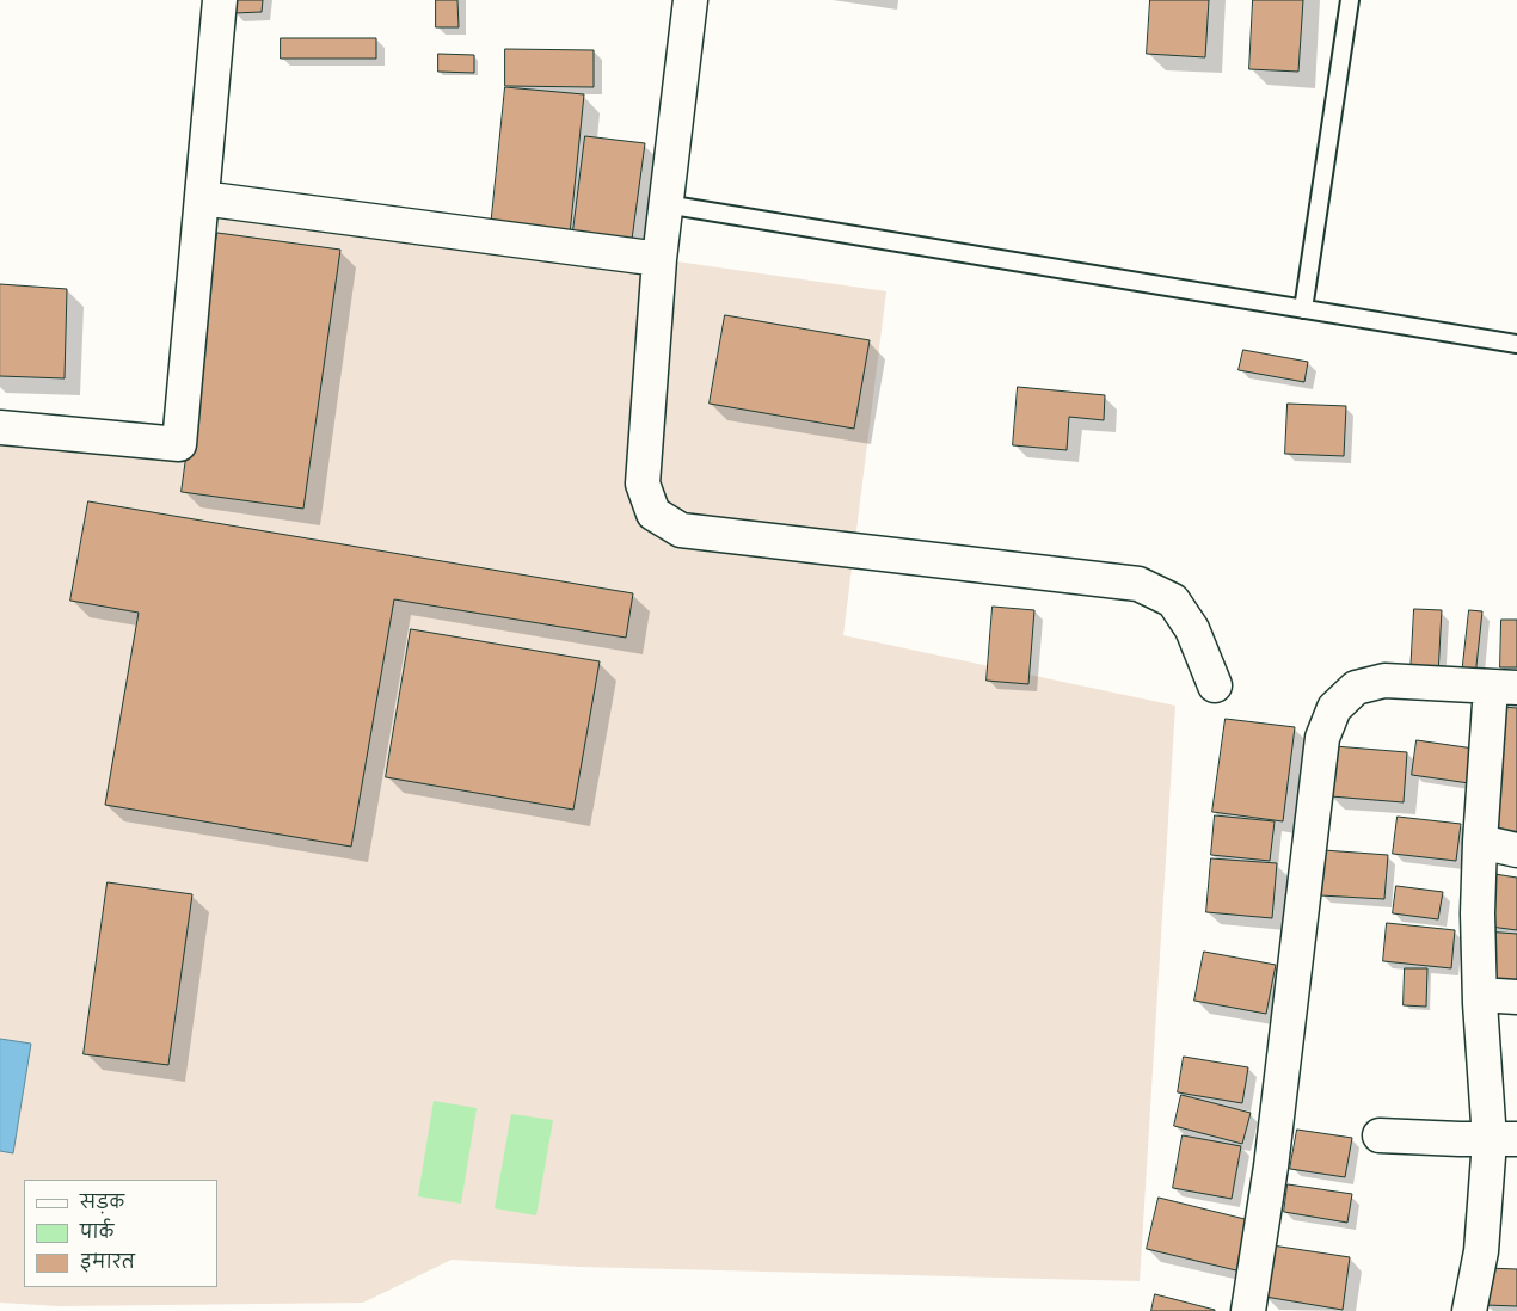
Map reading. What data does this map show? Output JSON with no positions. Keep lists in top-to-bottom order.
{
  "legend": ["सड़क", "पार्क", "इमारत"]
}
